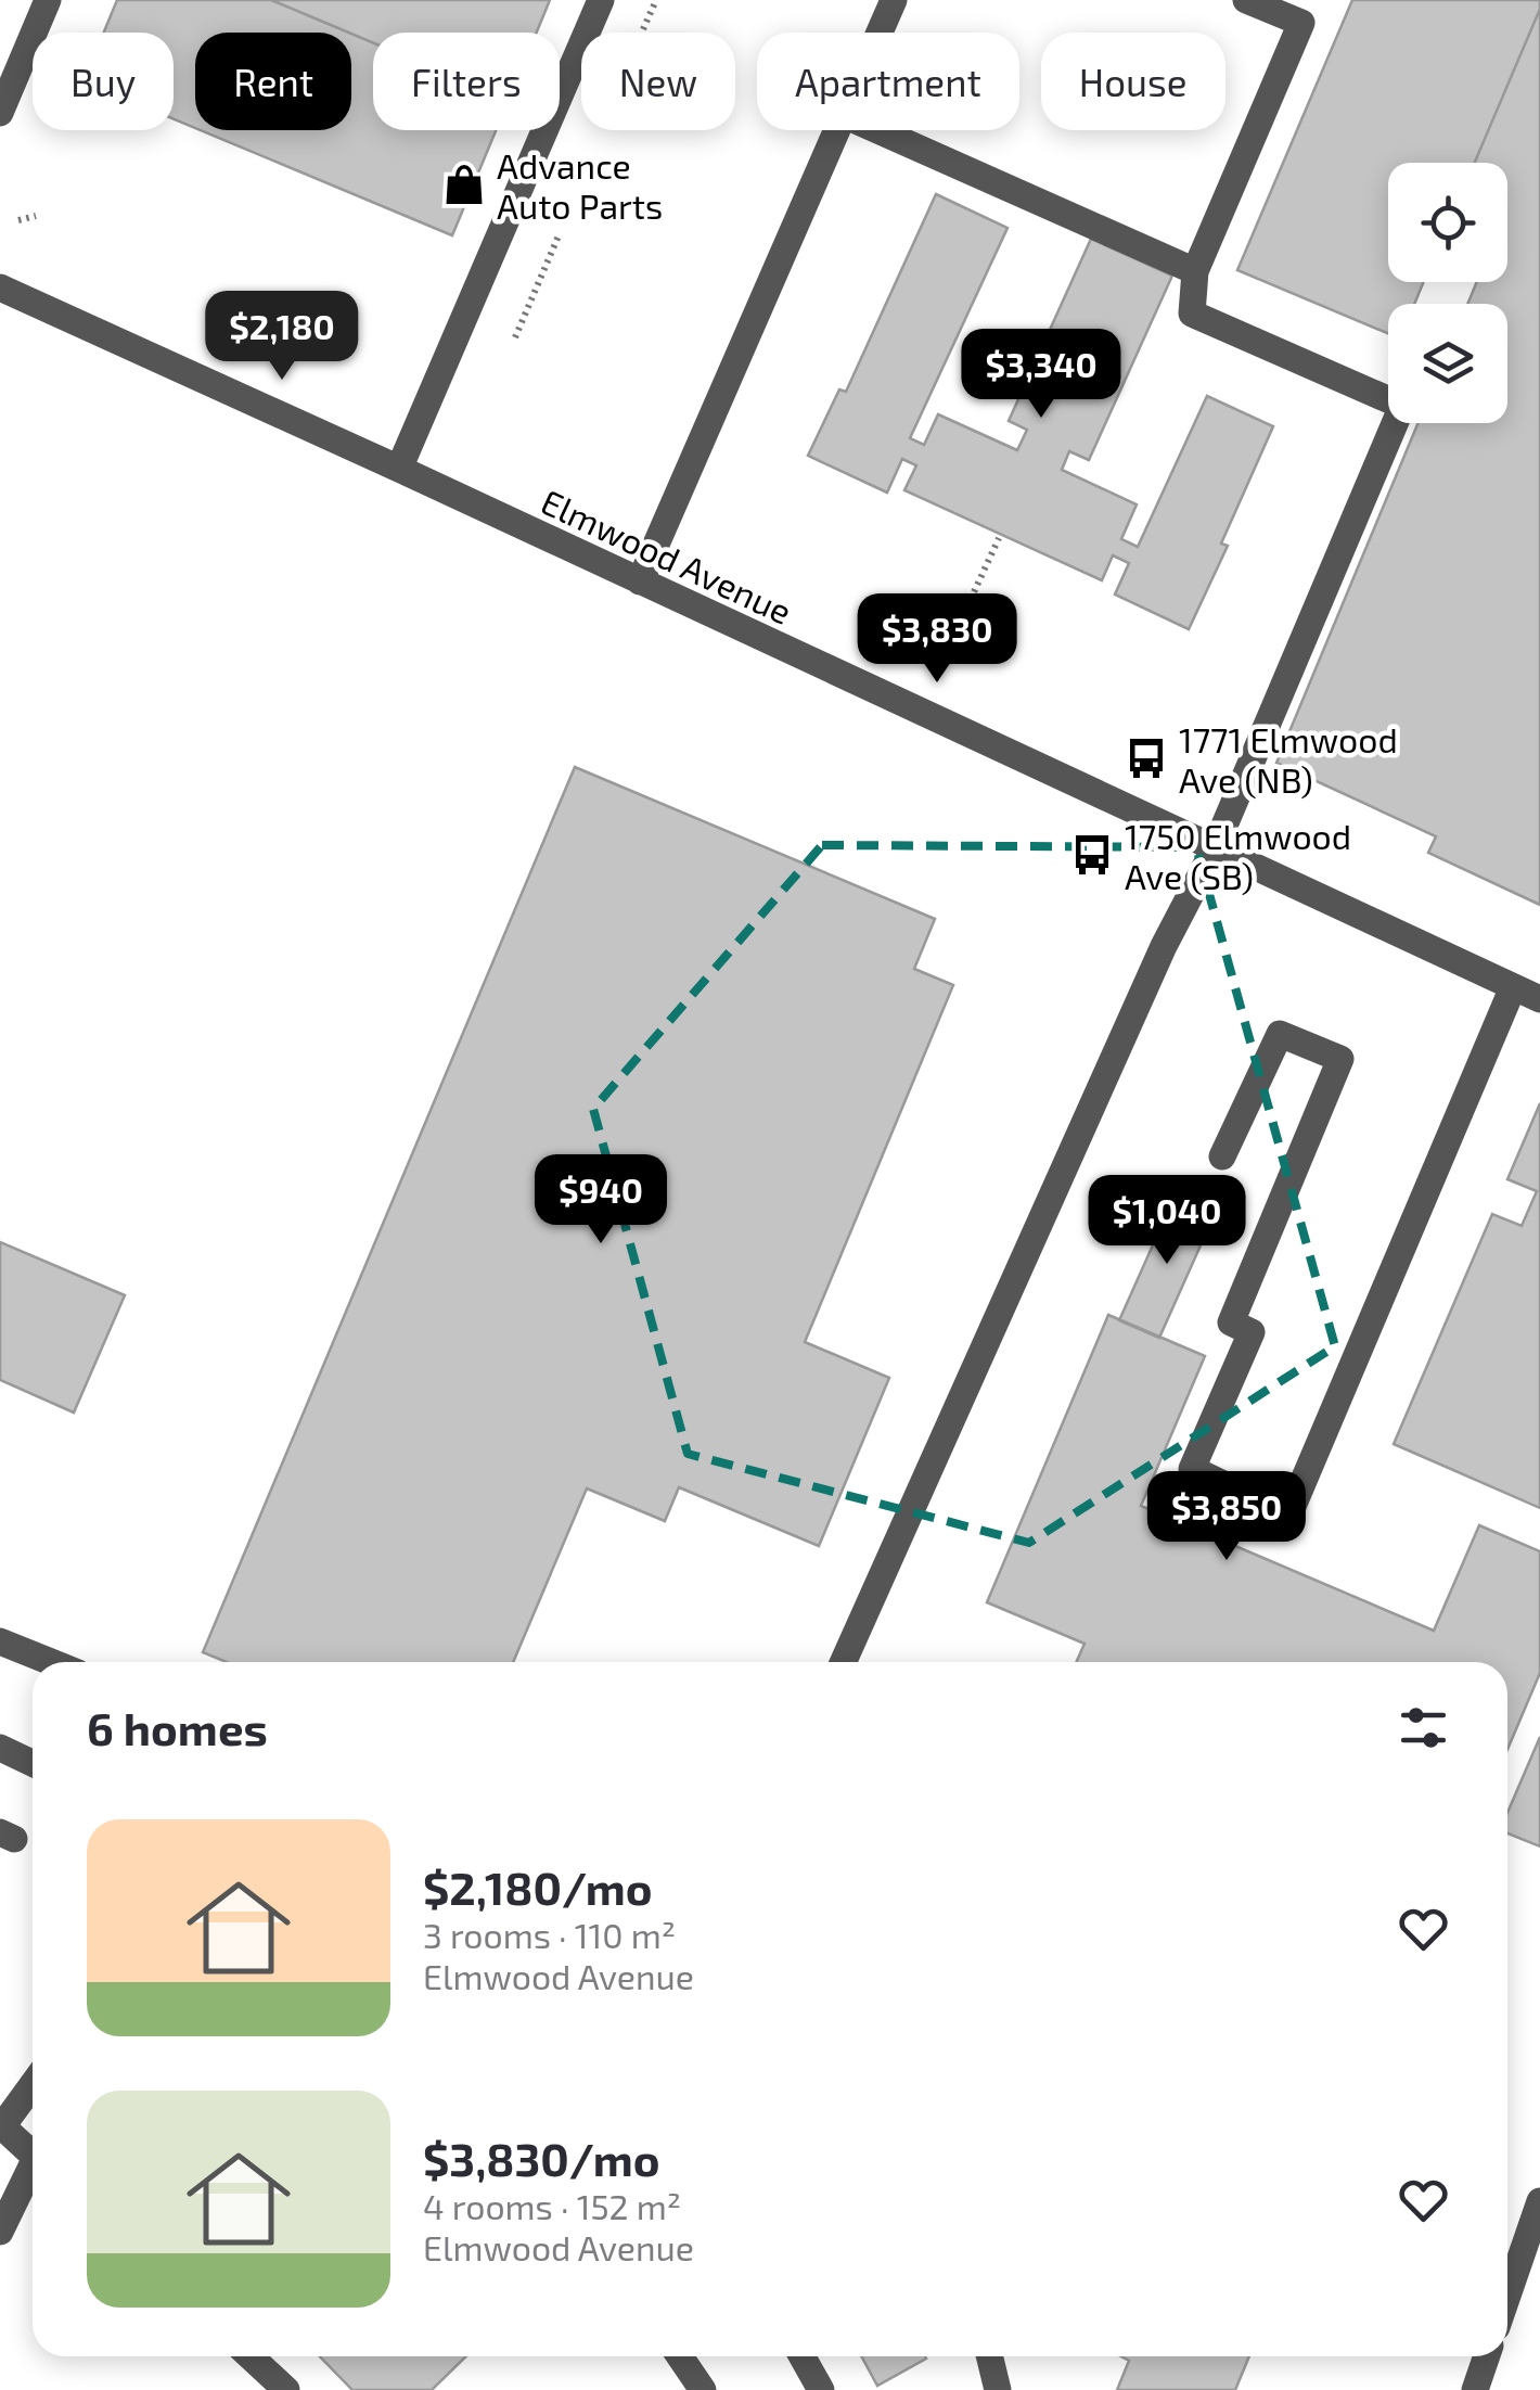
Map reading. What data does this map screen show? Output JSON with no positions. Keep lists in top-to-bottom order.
{
  "streets": {
    "street": ["Elmwood Avenue"]
  },
  "places": {
    "shop": ["Advance Auto Parts"],
    "bus stop": ["1771 Elmwood Ave (NB)", "1750 Elmwood Ave (SB)"]
  },
  "page": {
    "chip": [
      "Buy",
      "Rent",
      "Filters",
      "New",
      "Apartment",
      "House"
    ],
    "price": [
      "$2,180",
      "$3,340",
      "$3,830",
      "$940",
      "$1,040",
      "$3,850"
    ],
    "heading": "6 homes",
    "list": [
      {
        "name": "$2,180/mo",
        "note": "3 rooms · 110 m² · Elmwood Avenue"
      },
      {
        "name": "$3,830/mo",
        "note": "4 rooms · 152 m² · Elmwood Avenue"
      }
    ]
  }
}
